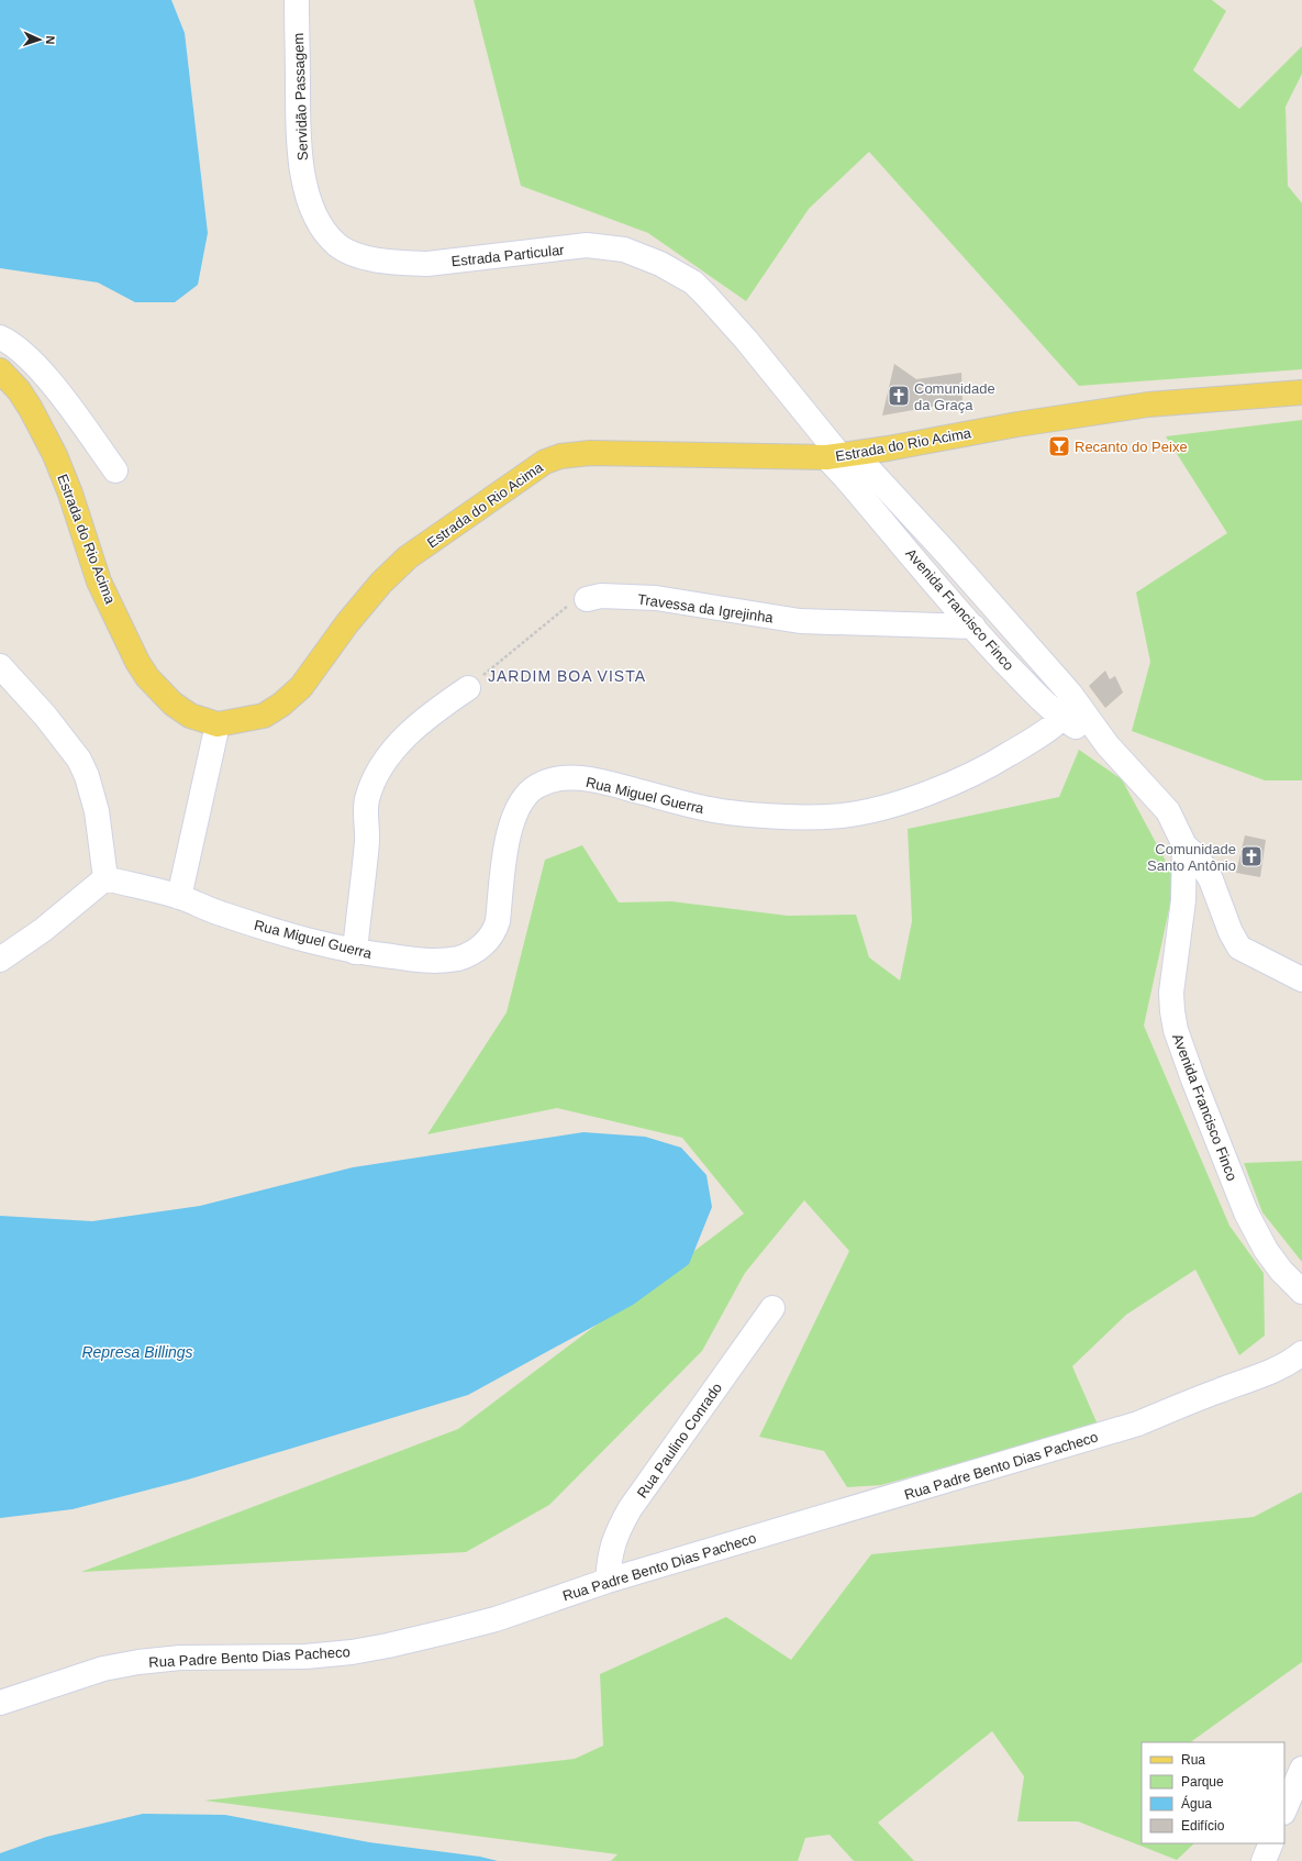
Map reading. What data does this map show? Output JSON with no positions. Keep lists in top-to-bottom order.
{
  "streets": {
    "main road": ["Estrada do Rio Acima"],
    "street": [
      "Servidão Passagem",
      "Estrada Particular",
      "Travessa da Igrejinha",
      "Avenida Francisco Finco",
      "Rua Miguel Guerra",
      "Rua Paulino Conrado",
      "Rua Padre Bento Dias Pacheco"
    ]
  },
  "crossings": [
    ["Servidão Passagem", "Estrada Particular"],
    ["Estrada Particular", "Avenida Francisco Finco"],
    ["Estrada do Rio Acima", "Avenida Francisco Finco"],
    ["Travessa da Igrejinha", "Avenida Francisco Finco"],
    ["Avenida Francisco Finco", "Rua Miguel Guerra"],
    ["Rua Paulino Conrado", "Rua Padre Bento Dias Pacheco"]
  ],
  "districts": ["JARDIM BOA VISTA"],
  "water": ["Represa Billings"],
  "places": {
    "church": ["Comunidade da Graça", "Comunidade Santo Antônio"],
    "bar": ["Recanto do Peixe"]
  },
  "legend": [
    "Rua",
    "Parque",
    "Água",
    "Edifício"
  ],
  "north": "right"
}
